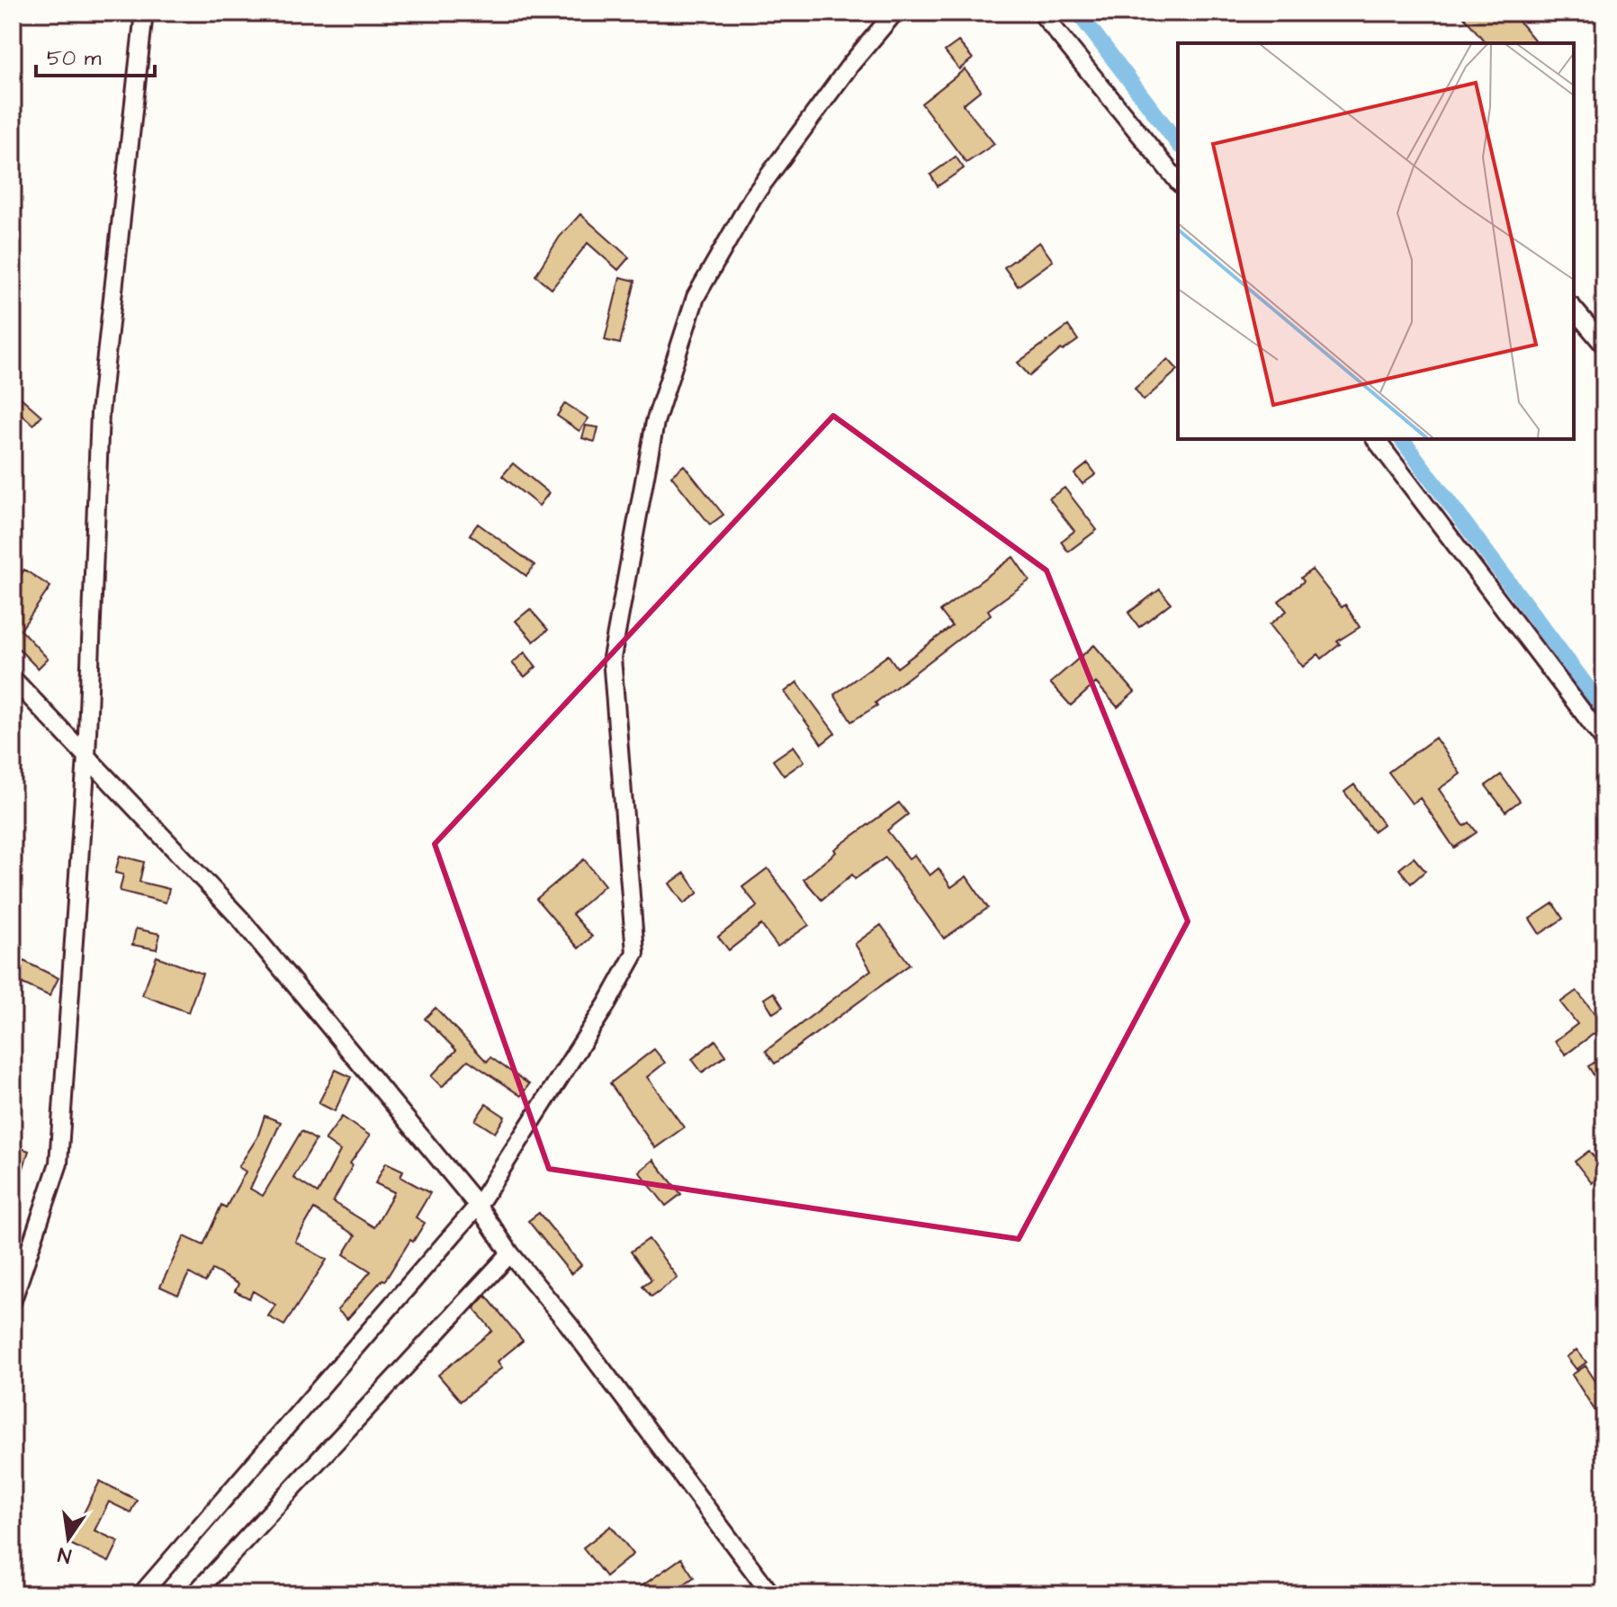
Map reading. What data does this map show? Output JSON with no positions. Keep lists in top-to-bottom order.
{
  "scale_bar": "50 m",
  "north": "bottom"
}
